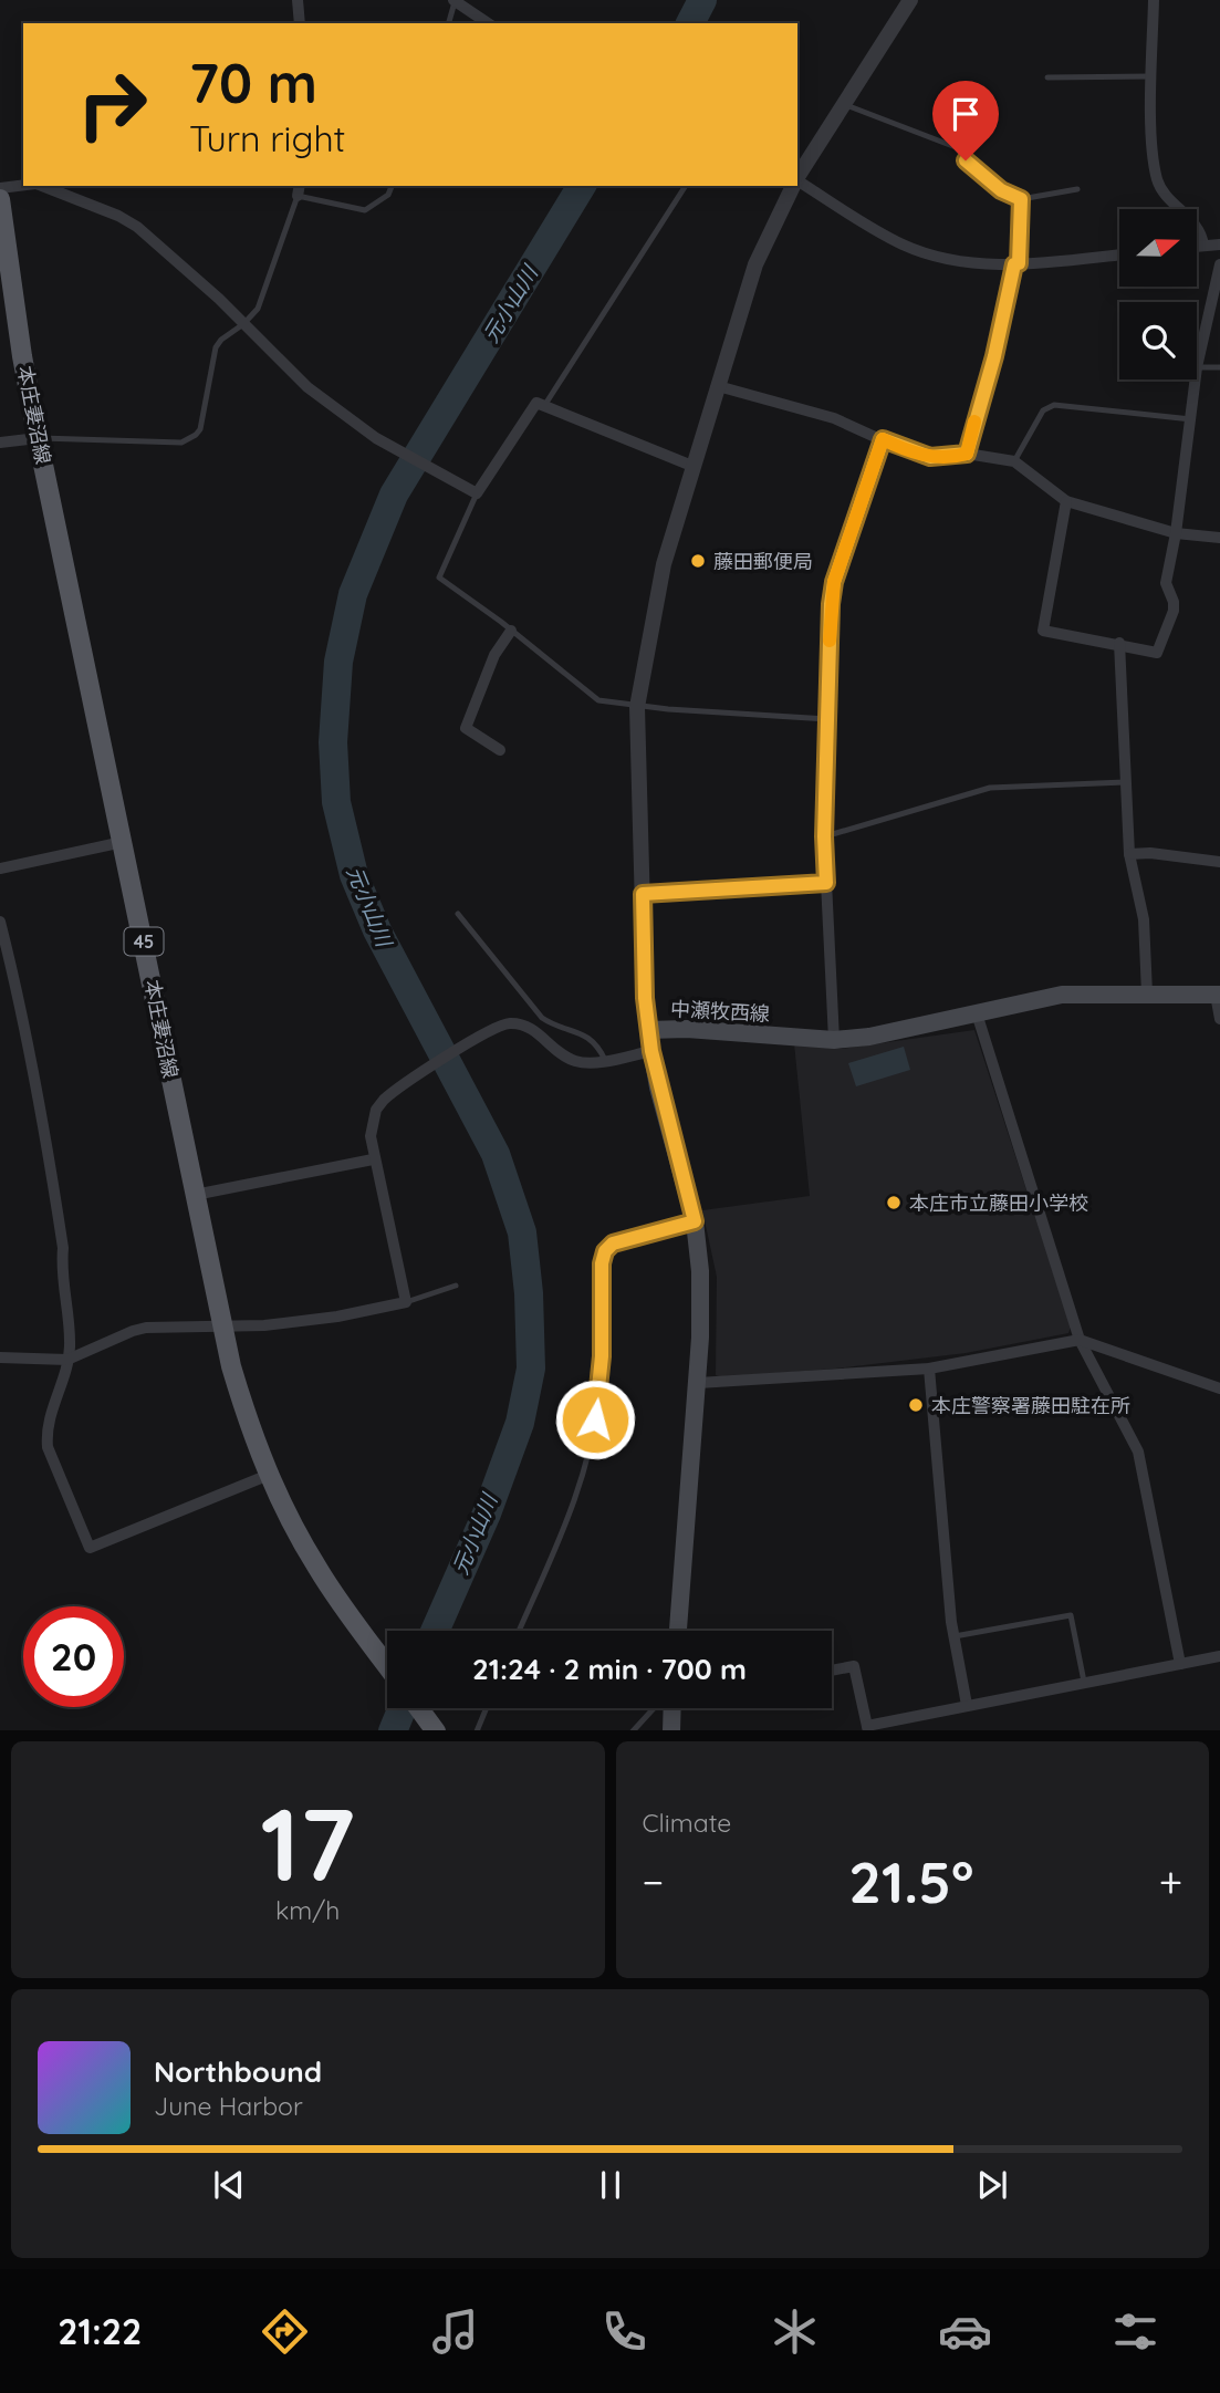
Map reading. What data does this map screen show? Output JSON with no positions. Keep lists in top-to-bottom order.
{
  "streets": {
    "main road": ["本庄妻沼線", "45", "中瀬牧西線"]
  },
  "water": ["元小山川"],
  "places": ["藤田郵便局", "本庄市立藤田小学校", "本庄警察署藤田駐在所"],
  "north": "right",
  "page": {
    "turn": ["70 m", "Turn right"],
    "limit": "20",
    "trip": "21:24 · 2 min · 700 m",
    "tile": [
      ["17", "km/h"],
      "Climate"
    ],
    "heat": ["−", "21.5°", "+"],
    "song": ["Northbound", "June Harbor"],
    "tabs": "21:22"
  }
}
